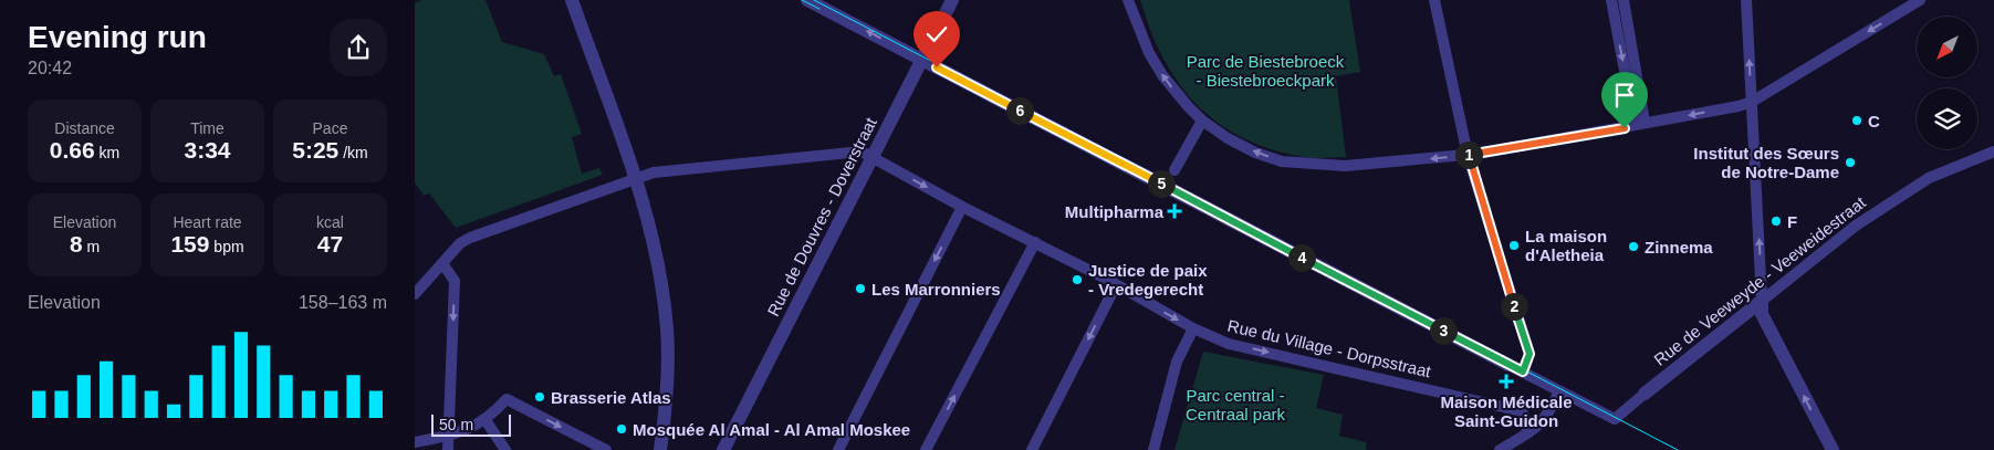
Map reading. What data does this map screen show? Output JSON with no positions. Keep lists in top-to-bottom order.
{
  "streets": {
    "street": ["Rue de Douvres - Doverstraat", "Rue de Veeweyde - Veeweidestraat", "Rue du Village - Dorpsstraat"]
  },
  "crossings": [
    ["Rue de Douvres - Doverstraat", "Rue du Village - Dorpsstraat"]
  ],
  "parks": ["Parc de Biestebroeck - Biestebroeckpark", "Parc central - Centraal park"],
  "places": {
    "other": [
      "C",
      "Institut des Sœurs de Notre-Dame",
      "F",
      "La maison d'Aletheia",
      "Zinnema",
      "Justice de paix - Vredegerecht",
      "Les Marronniers",
      "Brasserie Atlas",
      "Mosquée Al Amal - Al Amal Moskee"
    ],
    "health": ["Multipharma", "Maison Médicale Saint-Guidon"]
  },
  "scale_bar": "50 m",
  "north": "bottom left",
  "page": {
    "heading": ["Evening run", "20:42"],
    "stats": [
      ["Distance", "0.66 km"],
      ["Time", "3:34"],
      ["Pace", "5:25 /km"],
      ["Elevation", "8 m"],
      ["Heart rate", "159 bpm"],
      ["kcal", "47"]
    ],
    "pins": [
      "6",
      "1",
      "5",
      "4",
      "2",
      "3"
    ],
    "chart": ["Elevation", "158–163 m"],
    "scale": "50 m"
  }
}
